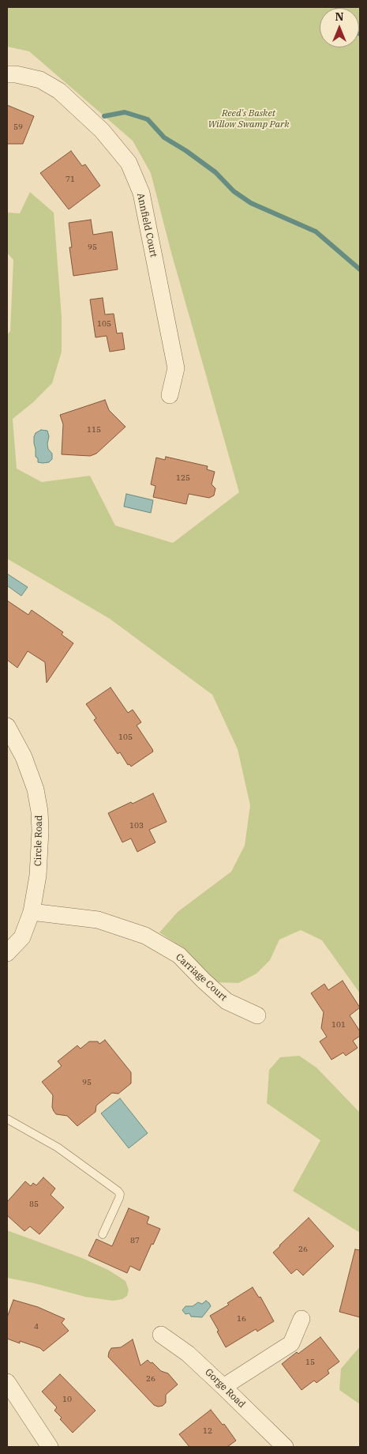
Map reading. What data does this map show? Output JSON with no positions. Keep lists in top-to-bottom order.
{
  "streets": {
    "street": [
      "Annfield Court",
      "Circle Road",
      "Carriage Court",
      "Gorge Road"
    ]
  },
  "crossings": [
    ["Circle Road", "Carriage Court"]
  ],
  "parks": ["Reed's Basket Willow Swamp Park"],
  "house_numbers": [
    "59",
    "71",
    "95",
    "105",
    "115",
    "125",
    "105",
    "103",
    "101",
    "95",
    "85",
    "87",
    "26",
    "16",
    "4",
    "15",
    "26",
    "10",
    "12"
  ],
  "north": "top"
}
